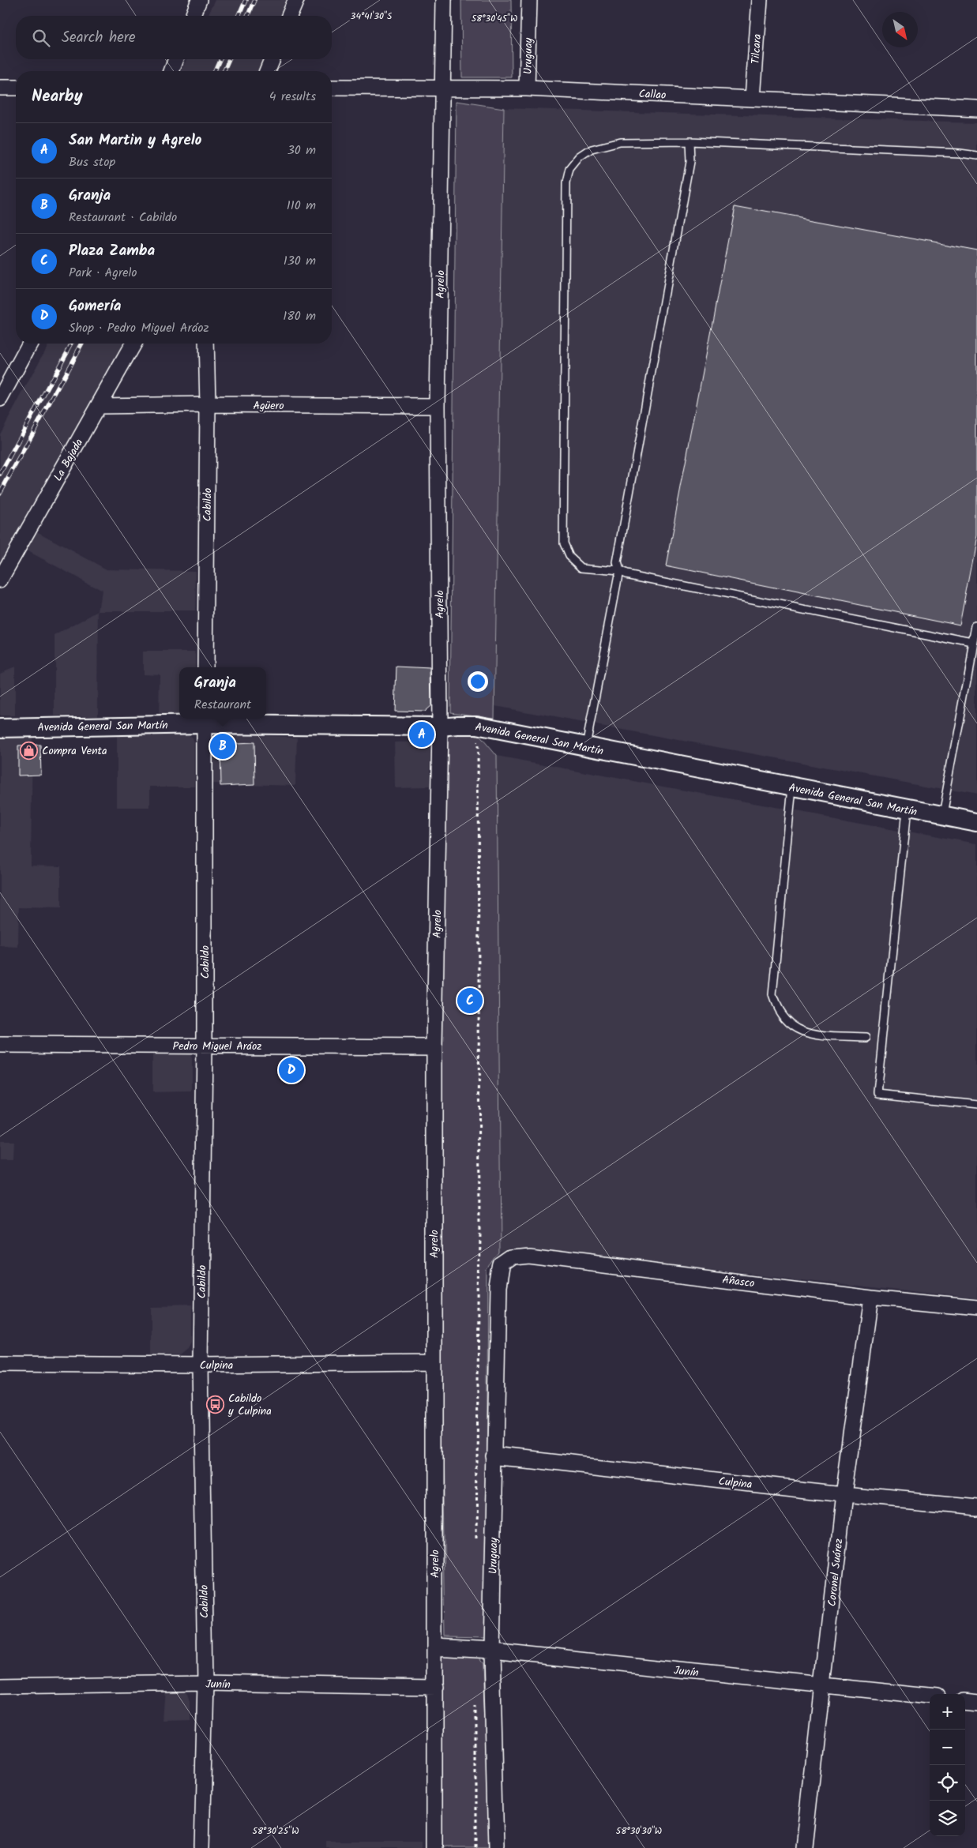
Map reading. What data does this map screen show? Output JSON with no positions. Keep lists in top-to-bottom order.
{
  "streets": {
    "street": [
      "Tilcara",
      "Uruguay",
      "Callao",
      "Agrelo",
      "Agüero",
      "La Bajada",
      "Cabildo",
      "Avenida General San Martín",
      "Pedro Miguel Aráoz",
      "Añasco",
      "Culpina",
      "Coronel Suárez",
      "Junín"
    ]
  },
  "crossings": [
    ["Tilcara", "Callao"],
    ["Uruguay", "Callao"],
    ["Uruguay", "Añasco"],
    ["Uruguay", "Culpina"],
    ["Uruguay", "Junín"],
    ["Callao", "Agrelo"],
    ["Agrelo", "Agüero"],
    ["Agrelo", "Avenida General San Martín"],
    ["Agrelo", "Pedro Miguel Aráoz"],
    ["Agrelo", "Culpina"],
    ["Agrelo", "Junín"],
    ["Agüero", "La Bajada"],
    ["Agüero", "Cabildo"],
    ["Cabildo", "Avenida General San Martín"],
    ["Cabildo", "Pedro Miguel Aráoz"],
    ["Cabildo", "Culpina"],
    ["Cabildo", "Junín"],
    ["Añasco", "Coronel Suárez"],
    ["Culpina", "Coronel Suárez"],
    ["Coronel Suárez", "Junín"]
  ],
  "places": {
    "shop": ["Compra Venta"],
    "bus stop": ["Cabildo y Culpina"]
  },
  "north": "bottom right",
  "page": {
    "search": "Search here",
    "heading": ["Nearby", "4 results"],
    "list": [
      {
        "mark": "A",
        "name": "San Martin y Agrelo",
        "note": "Bus stop",
        "value": "30 m"
      },
      {
        "mark": "B",
        "name": "Granja",
        "note": "Restaurant · Cabildo",
        "value": "110 m"
      },
      {
        "mark": "C",
        "name": "Plaza Zamba",
        "note": "Park · Agrelo",
        "value": "130 m"
      },
      {
        "mark": "D",
        "name": "Gomería",
        "note": "Shop · Pedro Miguel Aráoz",
        "value": "180 m"
      }
    ],
    "popup": ["Granja", "Restaurant"],
    "pins": [
      "A",
      "B",
      "C",
      "D"
    ],
    "map_buttons": ["+", "−"]
  },
  "coordinates": [
    "34°41'30\"S",
    "58°30'45\"W",
    "58°30'25\"W",
    "58°30'30\"W"
  ]
}
